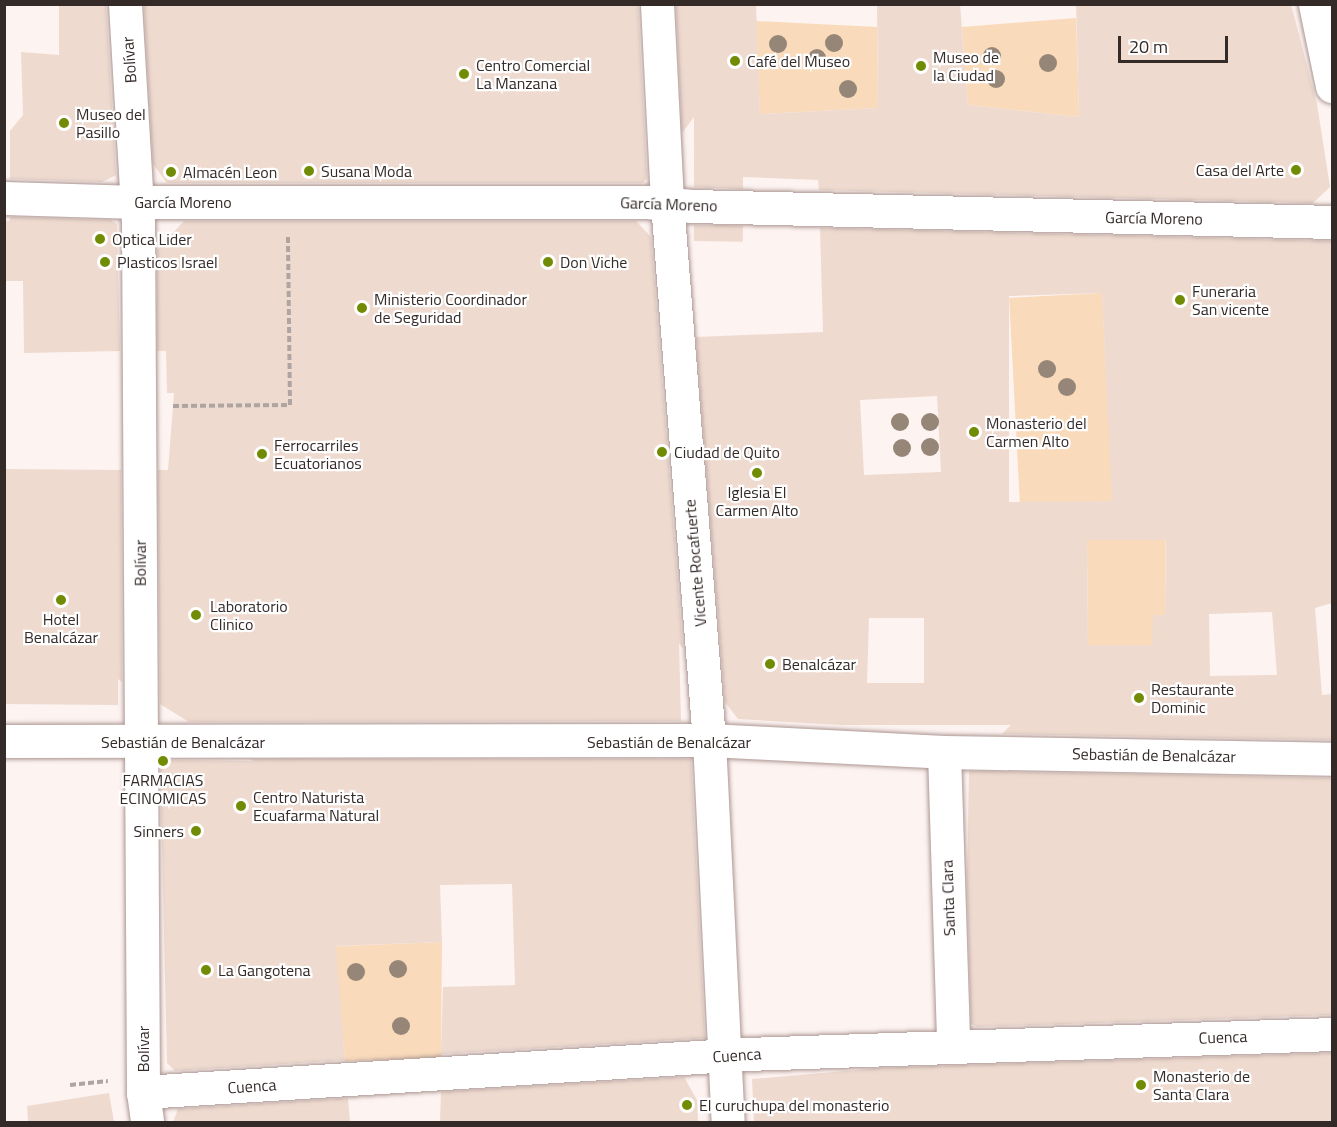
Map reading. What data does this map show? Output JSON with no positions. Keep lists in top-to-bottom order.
{
  "streets": {
    "street": [
      "Bolívar",
      "García Moreno",
      "Vicente Rocafuerte",
      "Sebastián de Benalcázar",
      "Santa Clara",
      "Cuenca"
    ]
  },
  "crossings": [
    ["Bolívar", "García Moreno"],
    ["Bolívar", "Sebastián de Benalcázar"],
    ["Bolívar", "Cuenca"],
    ["García Moreno", "Vicente Rocafuerte"],
    ["Vicente Rocafuerte", "Sebastián de Benalcázar"],
    ["Vicente Rocafuerte", "Cuenca"],
    ["Sebastián de Benalcázar", "Santa Clara"],
    ["Santa Clara", "Cuenca"]
  ],
  "places": [
    "Café del Museo",
    "Museo de la Ciudad",
    "Centro Comercial La Manzana",
    "Museo del Pasillo",
    "Casa del Arte",
    "Susana Moda",
    "Almacén Leon",
    "Optica Lider",
    "Plasticos Israel",
    "Don Viche",
    "Funeraria San vicente",
    "Ministerio Coordinador de Seguridad",
    "Monasterio del Carmen Alto",
    "Ciudad de Quito",
    "Ferrocarriles Ecuatorianos",
    "Iglesia El Carmen Alto",
    "Hotel Benalcázar",
    "Laboratorio Clinico",
    "Benalcázar",
    "Restaurante Dominic",
    "FARMACIAS ECINOMICAS",
    "Centro Naturista Ecuafarma Natural",
    "Sinners",
    "La Gangotena",
    "Monasterio de Santa Clara",
    "El curuchupa del monasterio"
  ],
  "scale_bar": "20 m"
}
